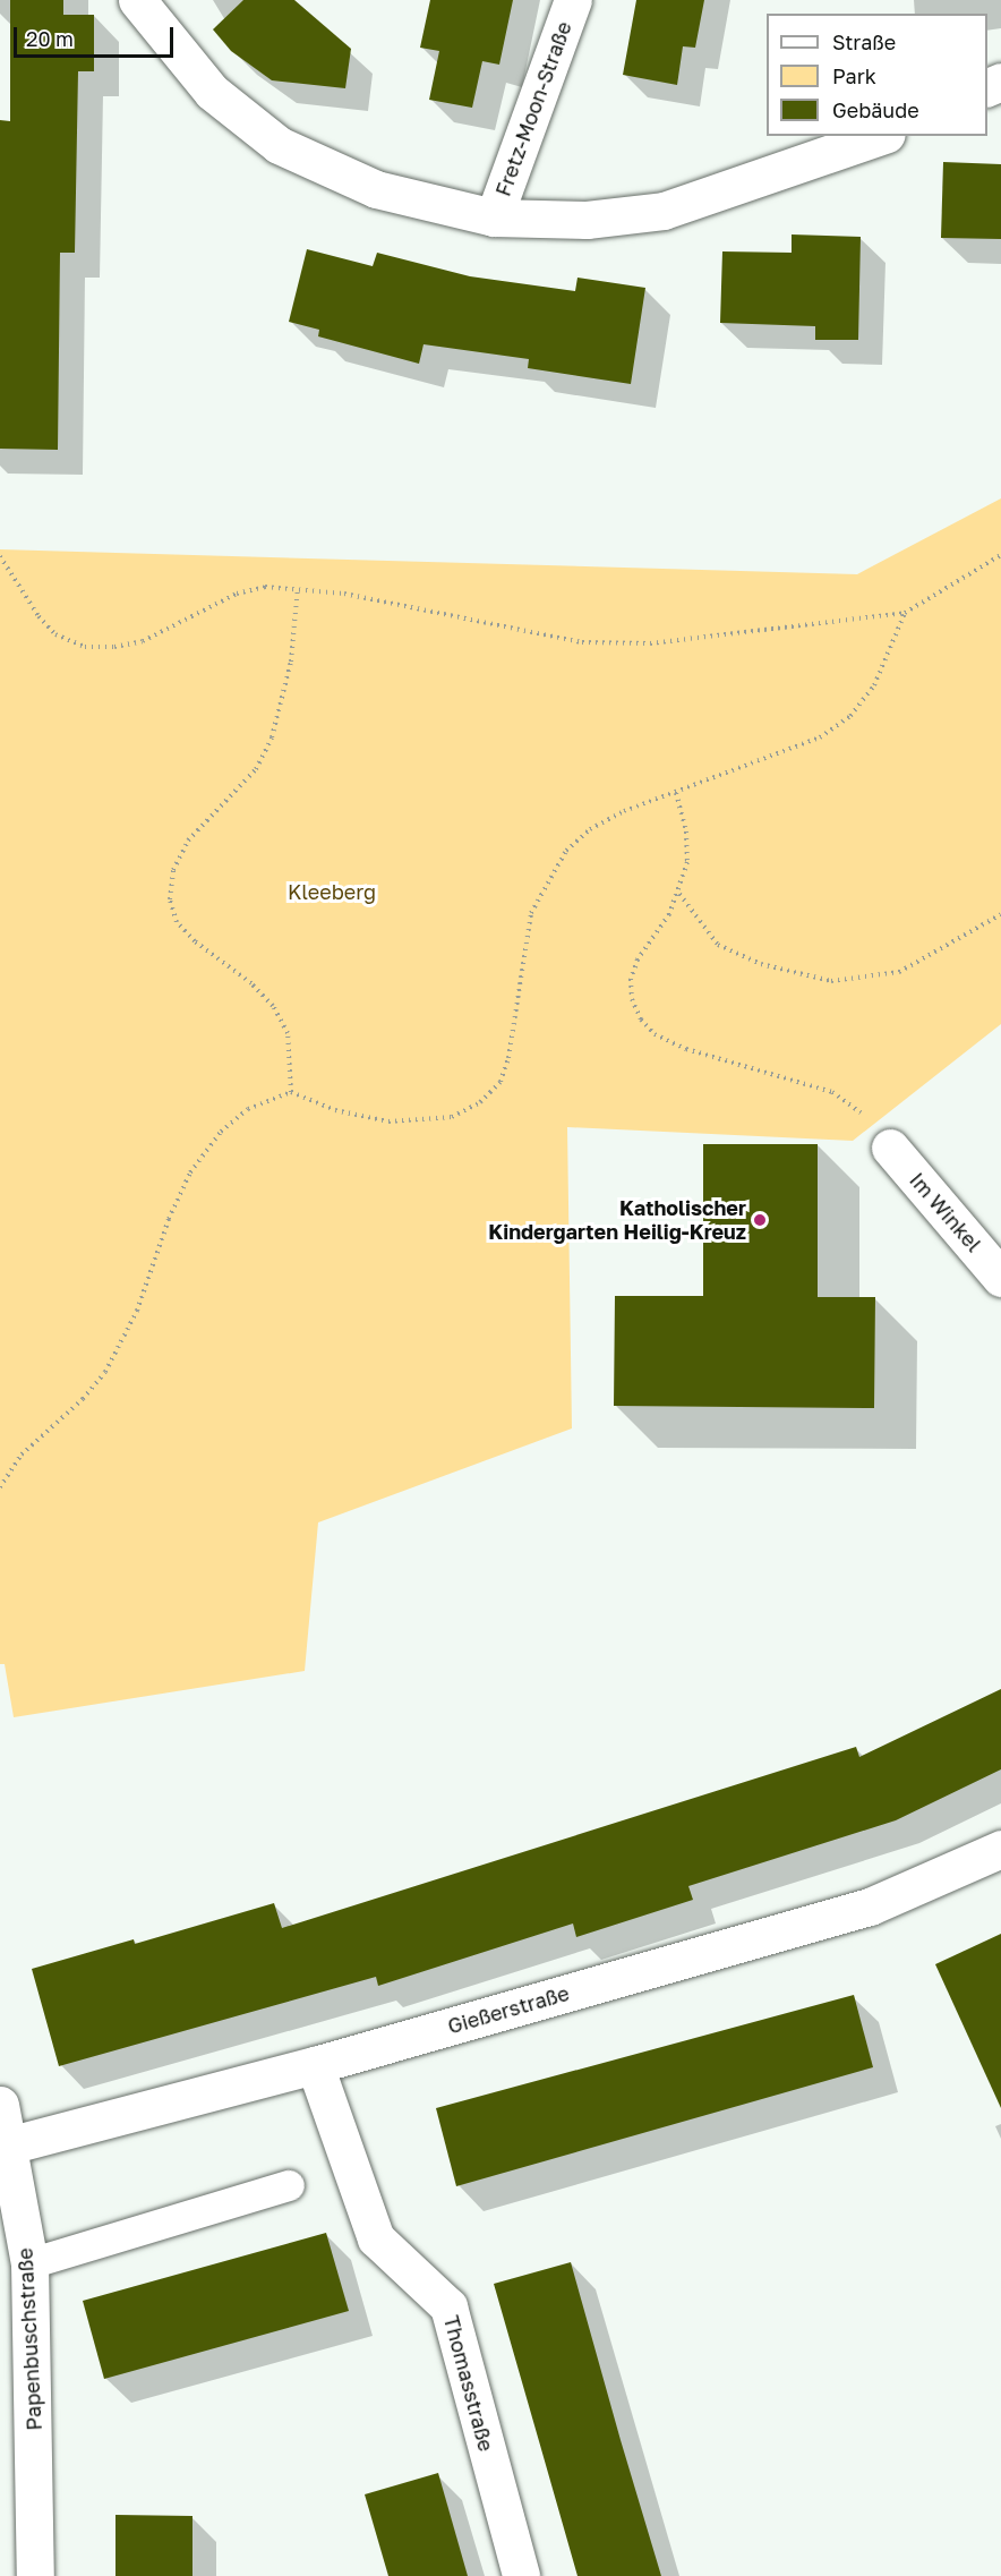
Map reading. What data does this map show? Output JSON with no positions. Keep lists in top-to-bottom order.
{
  "streets": {
    "street": [
      "Fretz-Moon-Straße",
      "Im Winkel",
      "Gießerstraße",
      "Papenbuschstraße",
      "Thomasstraße"
    ]
  },
  "crossings": [
    ["Gießerstraße", "Papenbuschstraße"],
    ["Gießerstraße", "Thomasstraße"]
  ],
  "parks": ["Kleeberg"],
  "places": ["Katholischer Kindergarten Heilig-Kreuz"],
  "legend": ["Straße", "Park", "Gebäude"],
  "scale_bar": "20 m"
}
